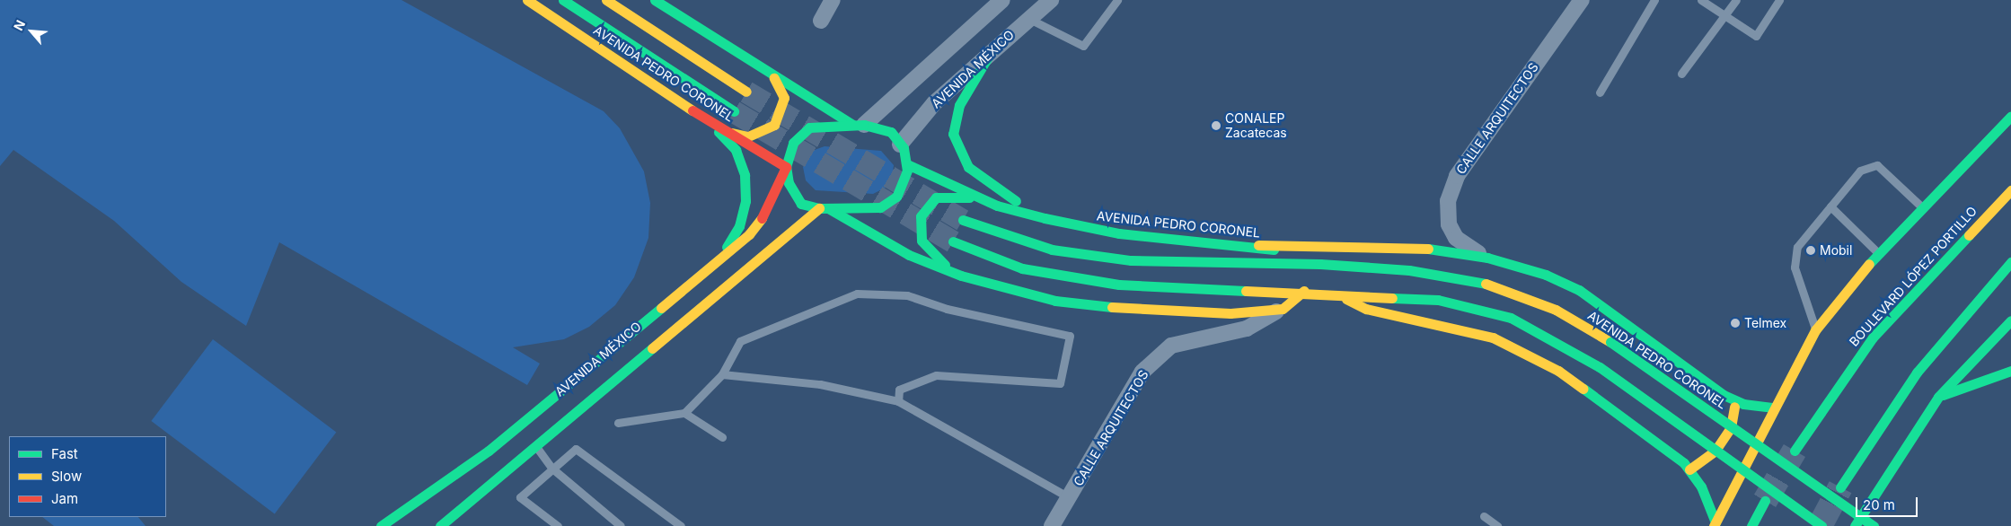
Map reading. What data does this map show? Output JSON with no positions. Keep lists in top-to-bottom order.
{
  "streets": {
    "street": [
      "AVENIDA MÉXICO",
      "AVENIDA PEDRO CORONEL",
      "CALLE ARQUITECTOS",
      "BOULEVARD LÓPEZ PORTILLO"
    ]
  },
  "crossings": [
    ["AVENIDA MÉXICO", "AVENIDA PEDRO CORONEL"]
  ],
  "places": ["CONALEP Zacatecas", "Mobil", "Telmex"],
  "legend": ["Fast", "Slow", "Jam"],
  "scale_bar": "20 m",
  "north": "top left"
}
